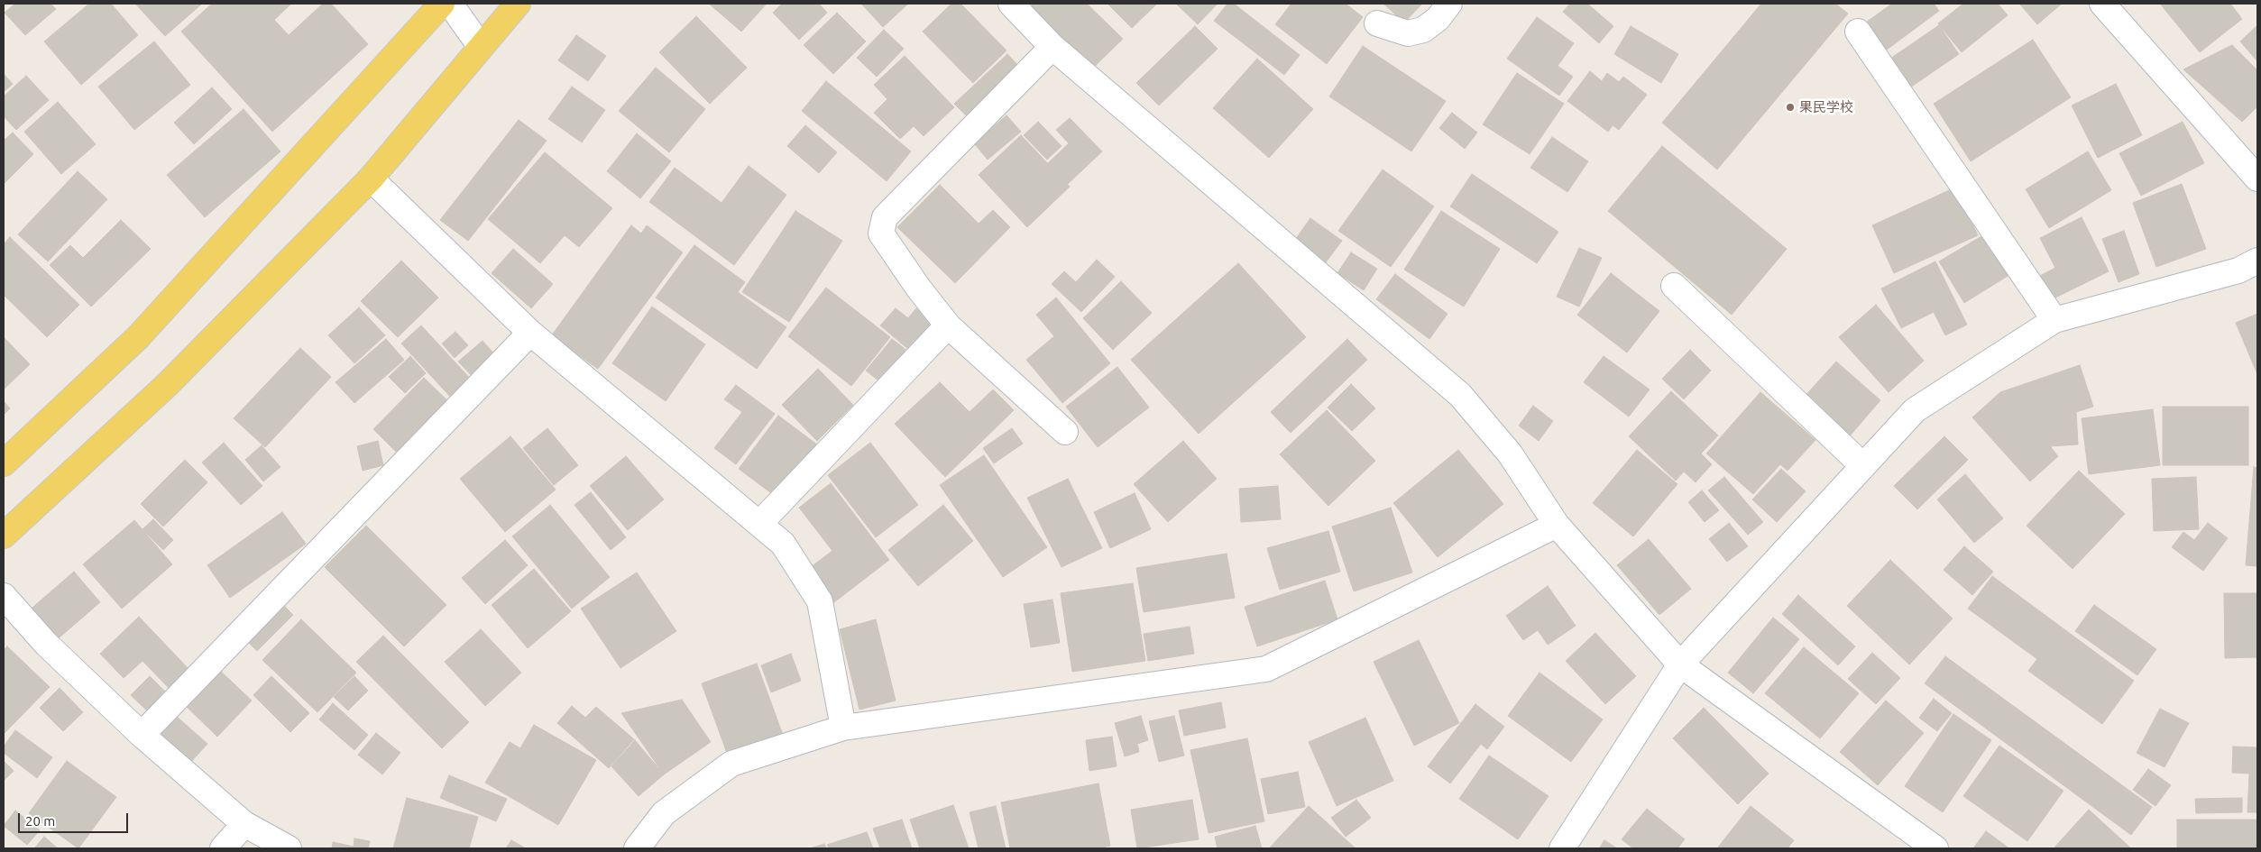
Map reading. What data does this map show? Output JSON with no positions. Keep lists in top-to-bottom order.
{
  "places": ["果民学校"],
  "scale_bar": "20 m"
}
